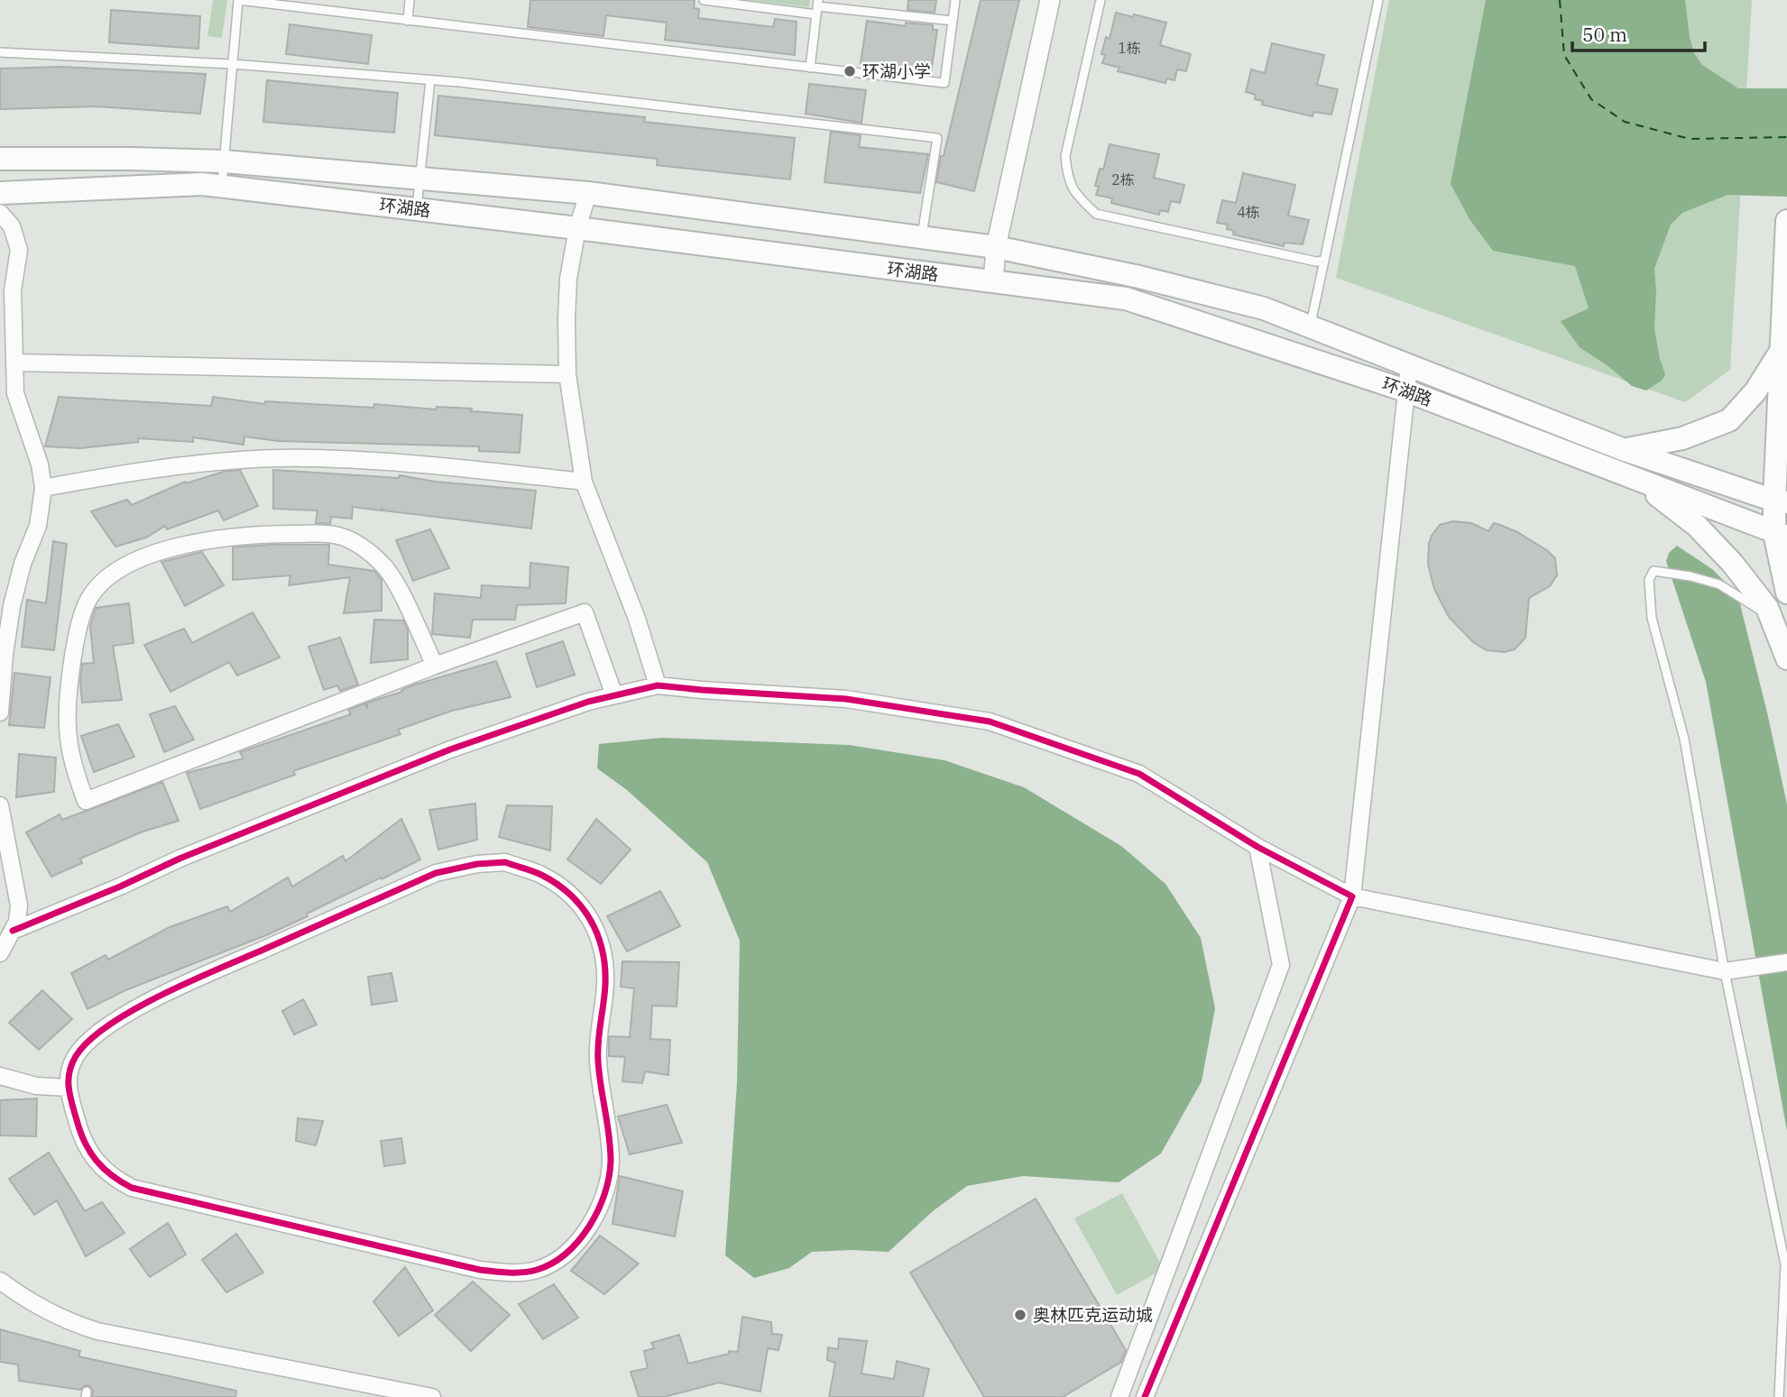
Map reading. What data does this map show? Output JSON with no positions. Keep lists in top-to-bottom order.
{
  "streets": {
    "main road": ["环湖路"]
  },
  "places": ["环湖小学", "奥林匹克运动城"],
  "house_numbers": ["1栋", "2栋", "4栋"],
  "scale_bar": "50 m"
}
